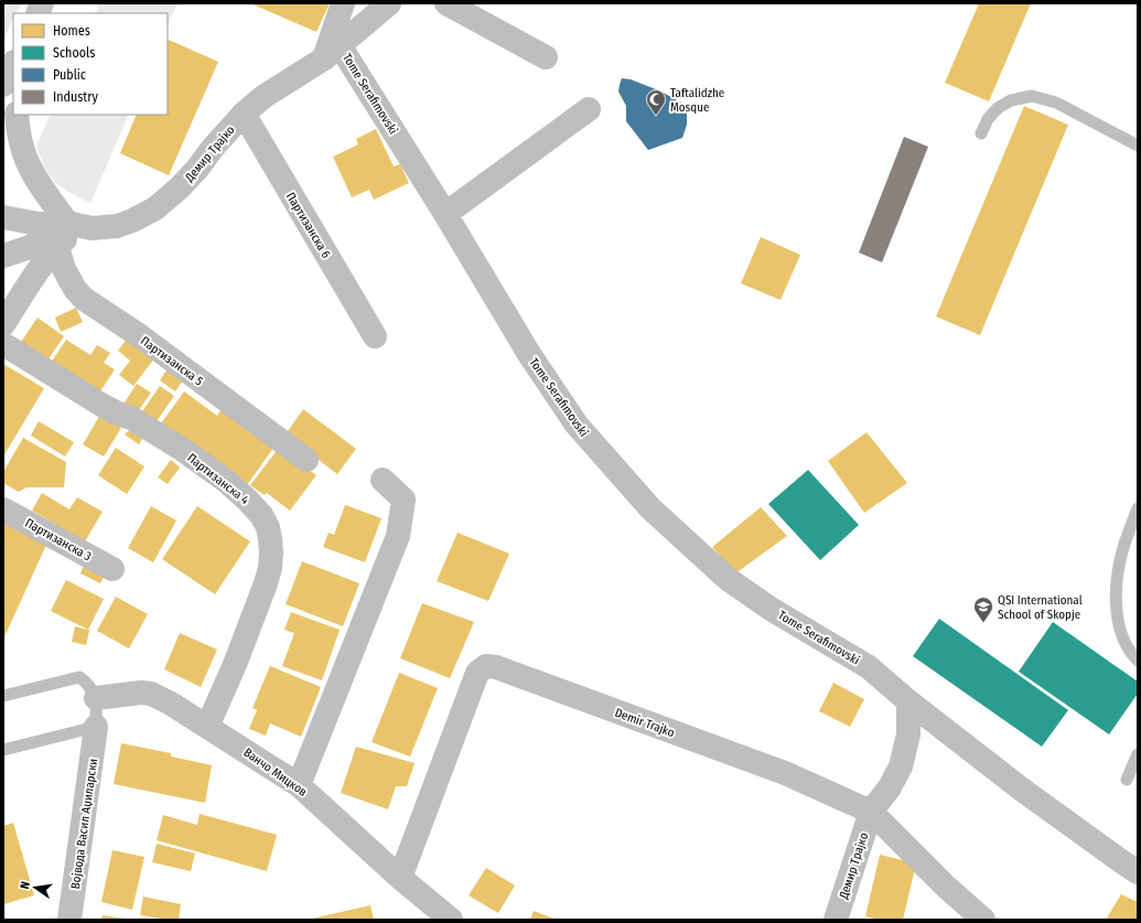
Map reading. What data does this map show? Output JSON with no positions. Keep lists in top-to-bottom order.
{
  "streets": {
    "street": [
      "Tome Serafimovski",
      "Демир Трајко",
      "Партизанска 6",
      "Партизанска 5",
      "Партизанска 4",
      "Партизанска 3",
      "Demir Trajko",
      "Ванчо Мицков",
      "Војвода Васил Аџиларски"
    ]
  },
  "crossings": [
    ["Tome Serafimovski", "Демир Трајко"],
    ["Демир Трајко", "Партизанска 6"],
    ["Демир Трајко", "Demir Trajko"],
    ["Партизанска 4", "Ванчо Мицков"],
    ["Demir Trajko", "Ванчо Мицков"]
  ],
  "places": {
    "mosque": ["Taftalidzhe Mosque"],
    "school or university": ["QSI International School of Skopje"]
  },
  "legend": [
    "Homes",
    "Schools",
    "Public",
    "Industry"
  ],
  "north": "left"
}
